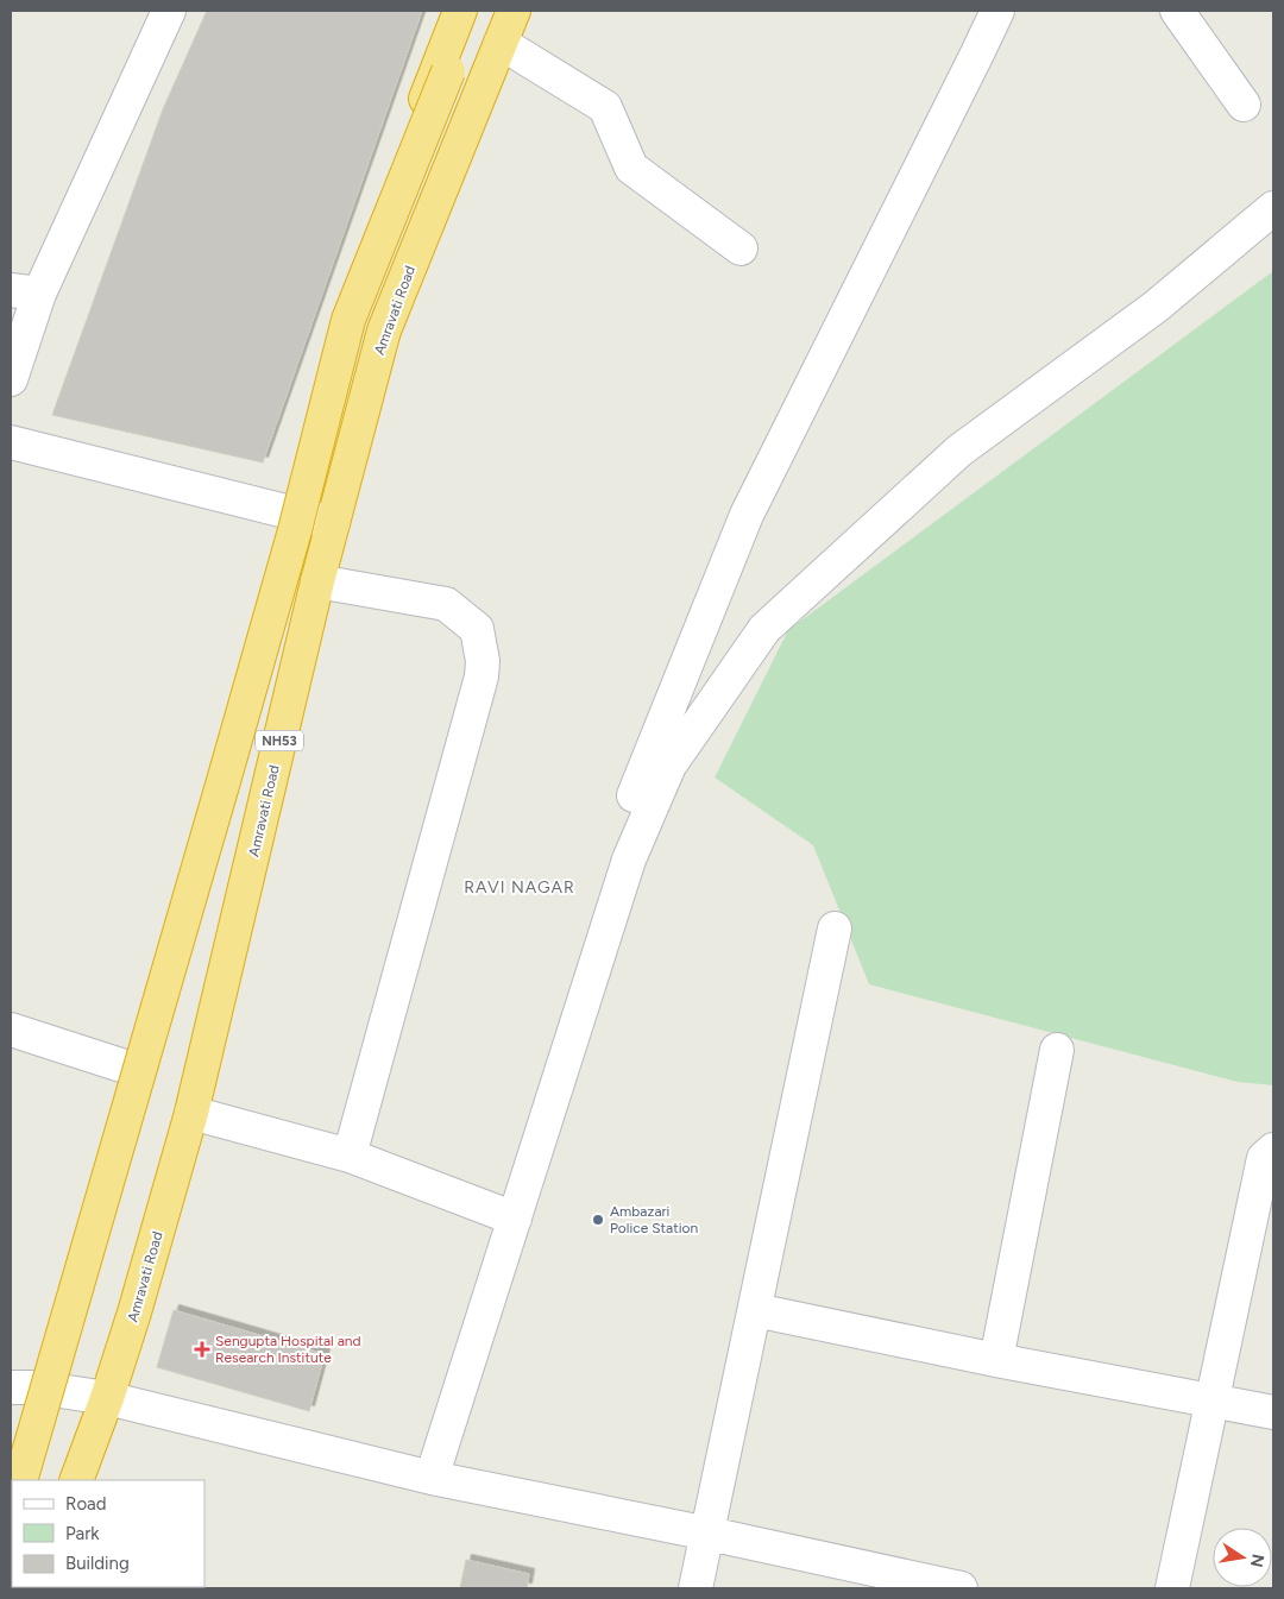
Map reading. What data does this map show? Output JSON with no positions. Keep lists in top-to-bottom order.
{
  "streets": {
    "highway": ["Amravati Road", "NH53"]
  },
  "districts": ["RAVI NAGAR"],
  "places": {
    "other": ["Ambazari Police Station"],
    "health": ["Sengupta Hospital and Research Institute"]
  },
  "legend": ["Road", "Park", "Building"],
  "north": "right"
}
